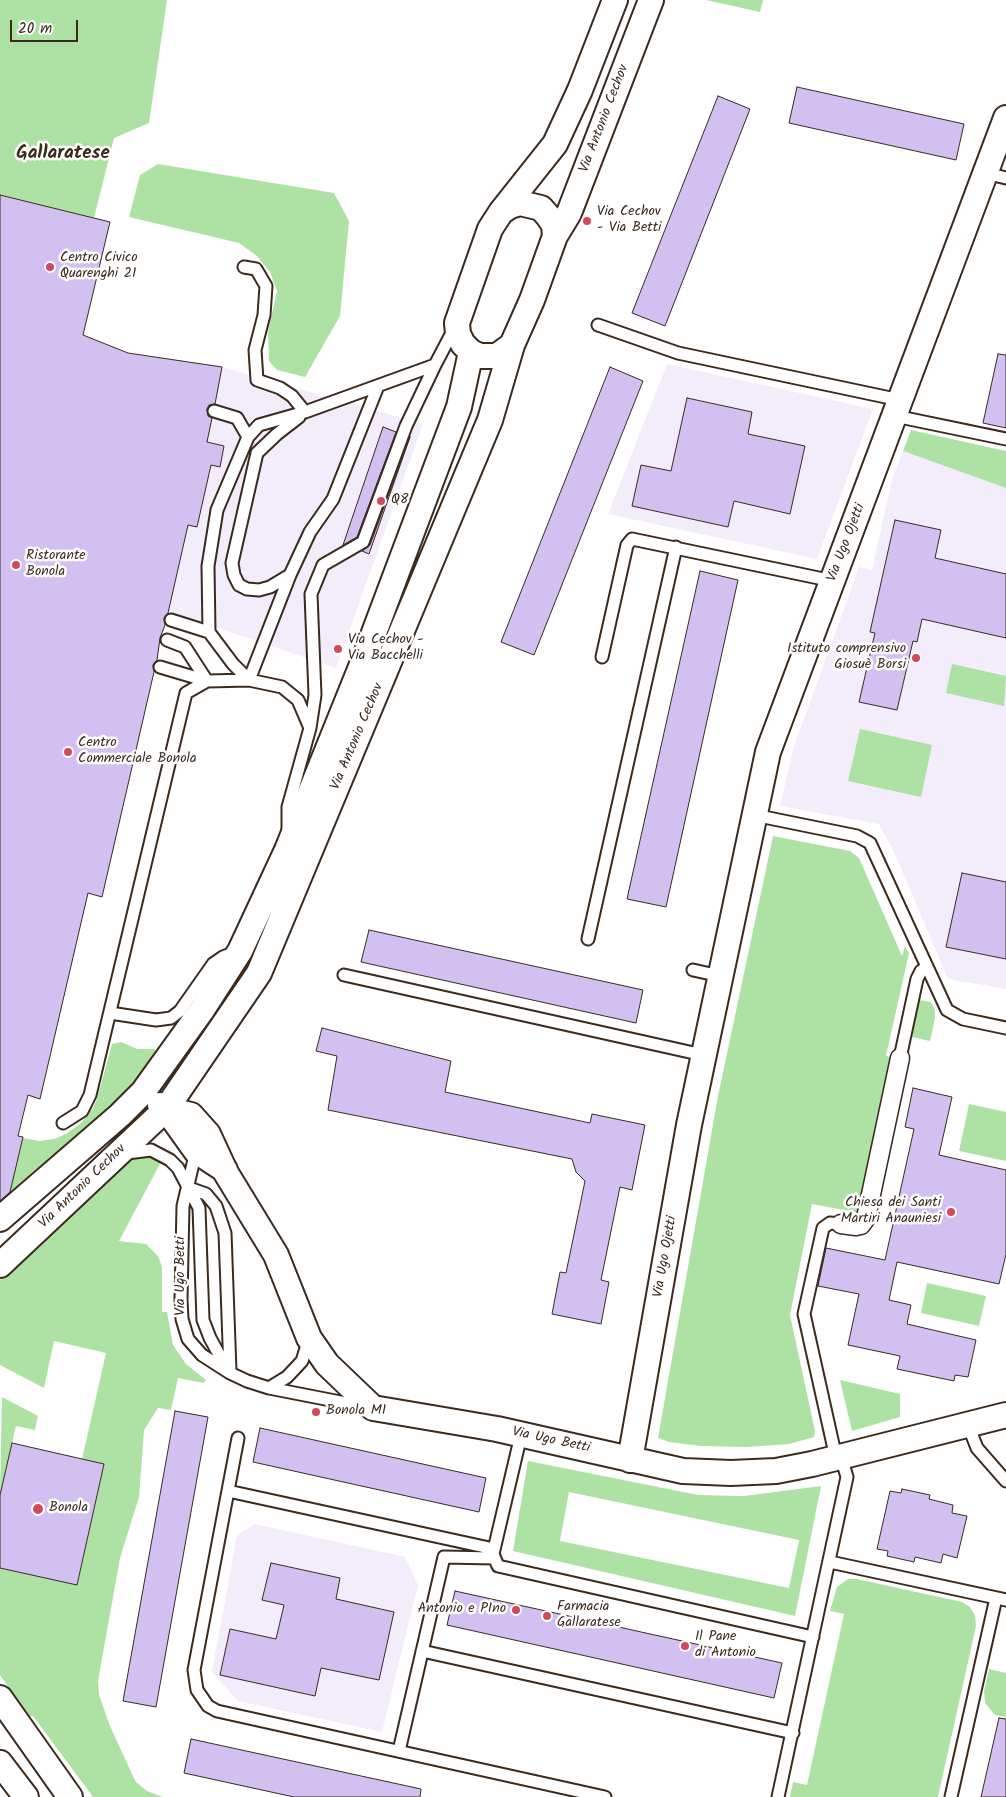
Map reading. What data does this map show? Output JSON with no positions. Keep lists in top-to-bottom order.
{
  "streets": {
    "street": ["Via Antonio Cechov", "Via Ugo Ojetti", "Via Ugo Betti"]
  },
  "crossings": [
    ["Via Antonio Cechov", "Via Ugo Betti"],
    ["Via Ugo Ojetti", "Via Ugo Betti"]
  ],
  "districts": ["Gallaratese"],
  "places": [
    "Via Cechov - Via Betti",
    "Centro Civico Quarenghi 21",
    "Q8",
    "Ristorante Bonola",
    "Via Cechov - Via Bacchelli",
    "Istituto comprensivo Giosuè Borsi",
    "Centro Commerciale Bonola",
    "Chiesa dei Santi Martiri Anauniesi",
    "Bonola M1",
    "Bonola",
    "Antonio e PIno",
    "Farmacia Gallaratese",
    "Il Pane di Antonio"
  ],
  "scale_bar": "20 m"
}
